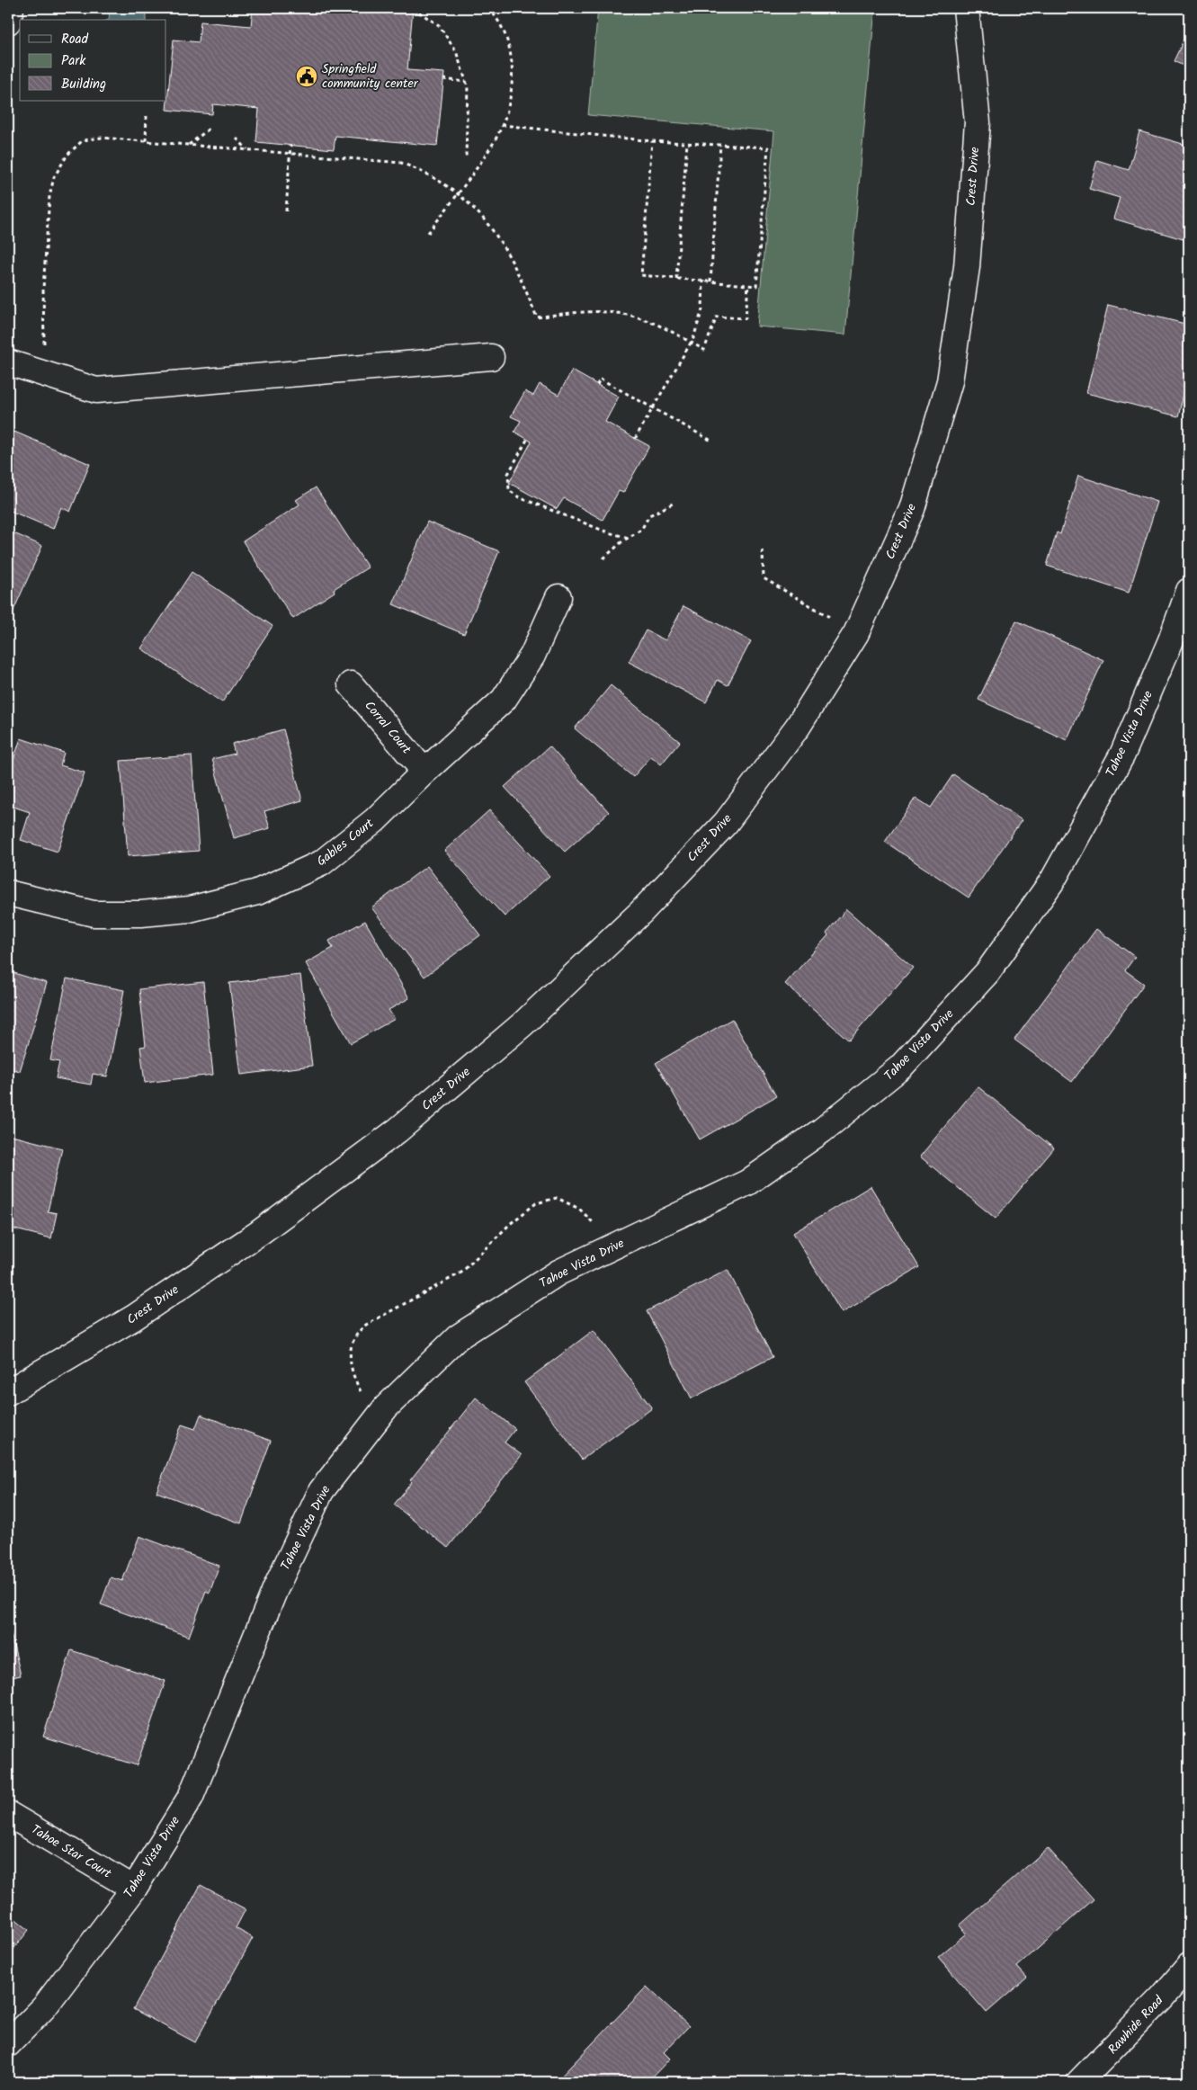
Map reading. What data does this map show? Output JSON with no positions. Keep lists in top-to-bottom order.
{
  "streets": {
    "street": [
      "Crest Drive",
      "Corral Court",
      "Tahoe Vista Drive",
      "Gables Court",
      "Tahoe Star Court",
      "Rawhide Road"
    ]
  },
  "crossings": [
    ["Corral Court", "Gables Court"],
    ["Tahoe Vista Drive", "Tahoe Star Court"]
  ],
  "places": {
    "public building": ["Springfield community center"]
  },
  "legend": ["Road", "Park", "Building"]
}
